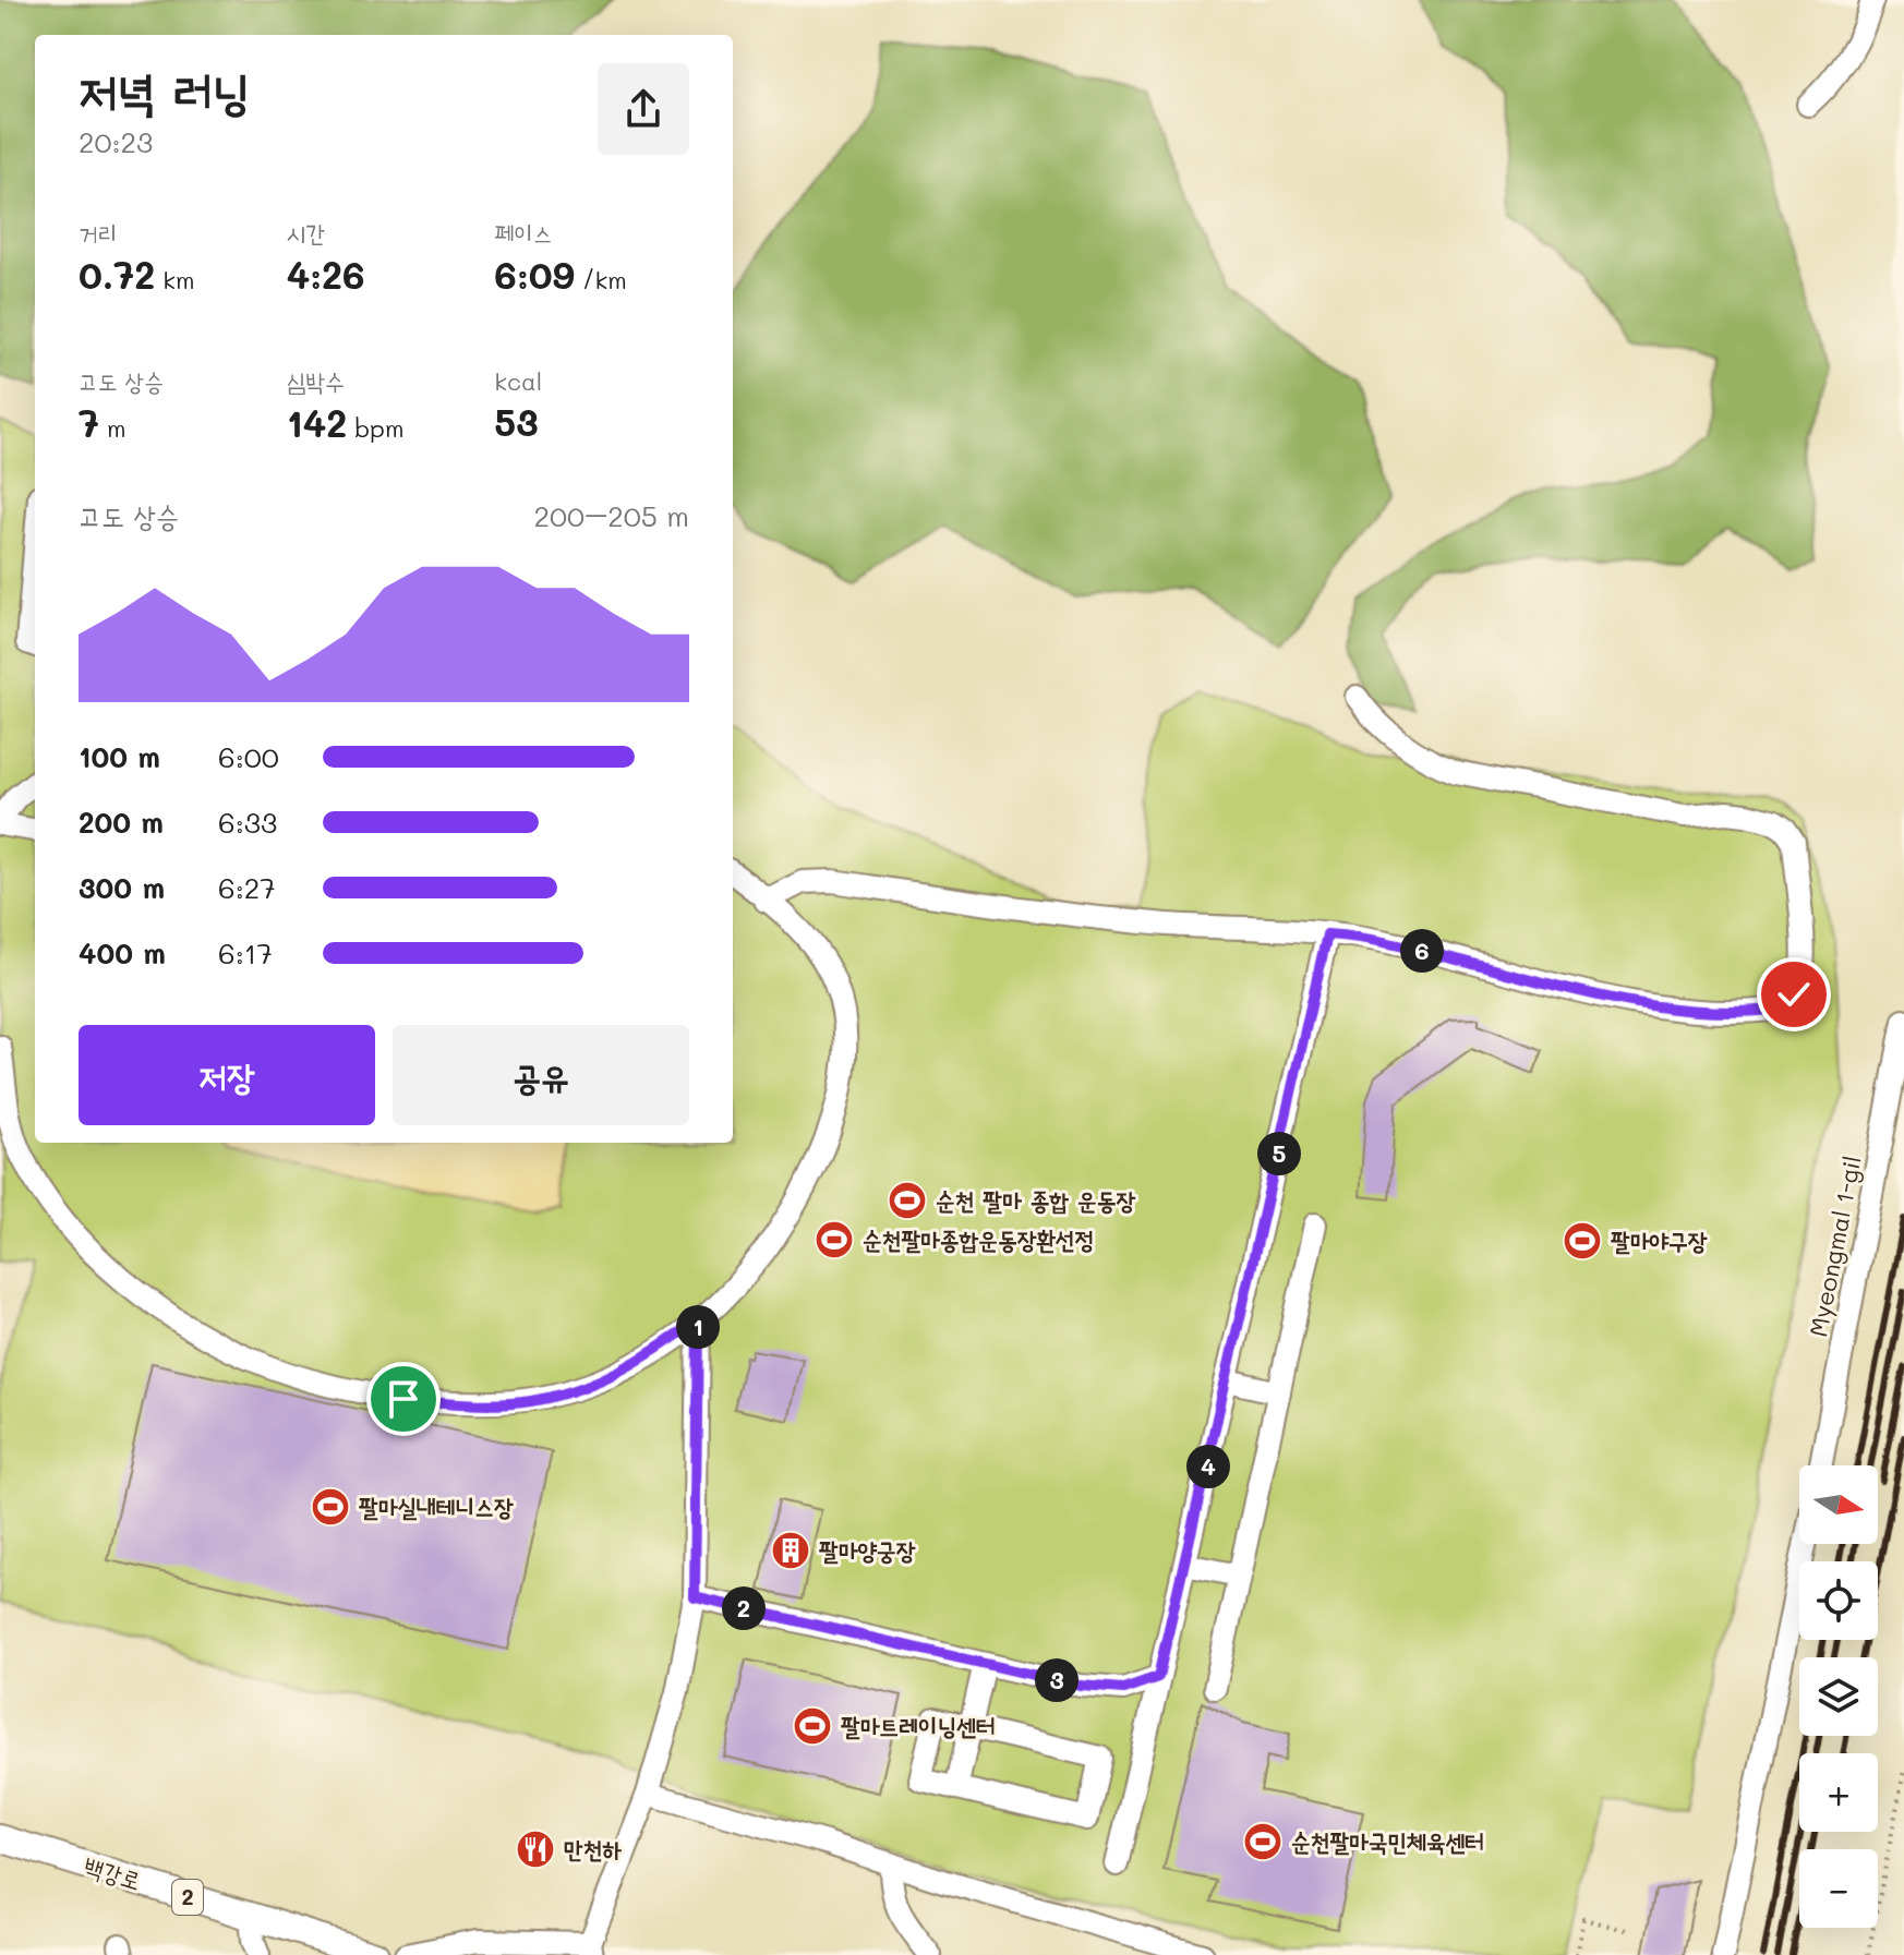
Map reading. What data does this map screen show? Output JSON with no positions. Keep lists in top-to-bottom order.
{
  "streets": {
    "main road": ["백강로", "2"],
    "street": ["Myeongmal 1-gil"]
  },
  "places": {
    "sports": [
      "순천 팔마 종합 운동장",
      "순천팔마종합운동장환선정",
      "팔마야구장",
      "팔마실내테니스장",
      "팔마트레이닝센터",
      "순천팔마국민체육센터"
    ],
    "building": ["팔마양궁장"],
    "restaurant": ["만천하"]
  },
  "north": "right",
  "page": {
    "heading": ["저녁 러닝", "20:23"],
    "stats": [
      ["거리", "0.72 km"],
      ["시간", "4:26"],
      ["페이스", "6:09 /km"],
      ["고도 상승", "7 m"],
      ["심박수", "142 bpm"],
      ["kcal", "53"]
    ],
    "chart": ["고도 상승", "200–205 m"],
    "list": [
      {
        "name": "100 m",
        "note": "6:00"
      },
      {
        "name": "200 m",
        "note": "6:33"
      },
      {
        "name": "300 m",
        "note": "6:27"
      },
      {
        "name": "400 m",
        "note": "6:17"
      }
    ],
    "pins": [
      "6",
      "5",
      "1",
      "4",
      "2",
      "3"
    ],
    "buttons": ["저장", "공유"],
    "map_buttons": ["+", "−"]
  }
}
